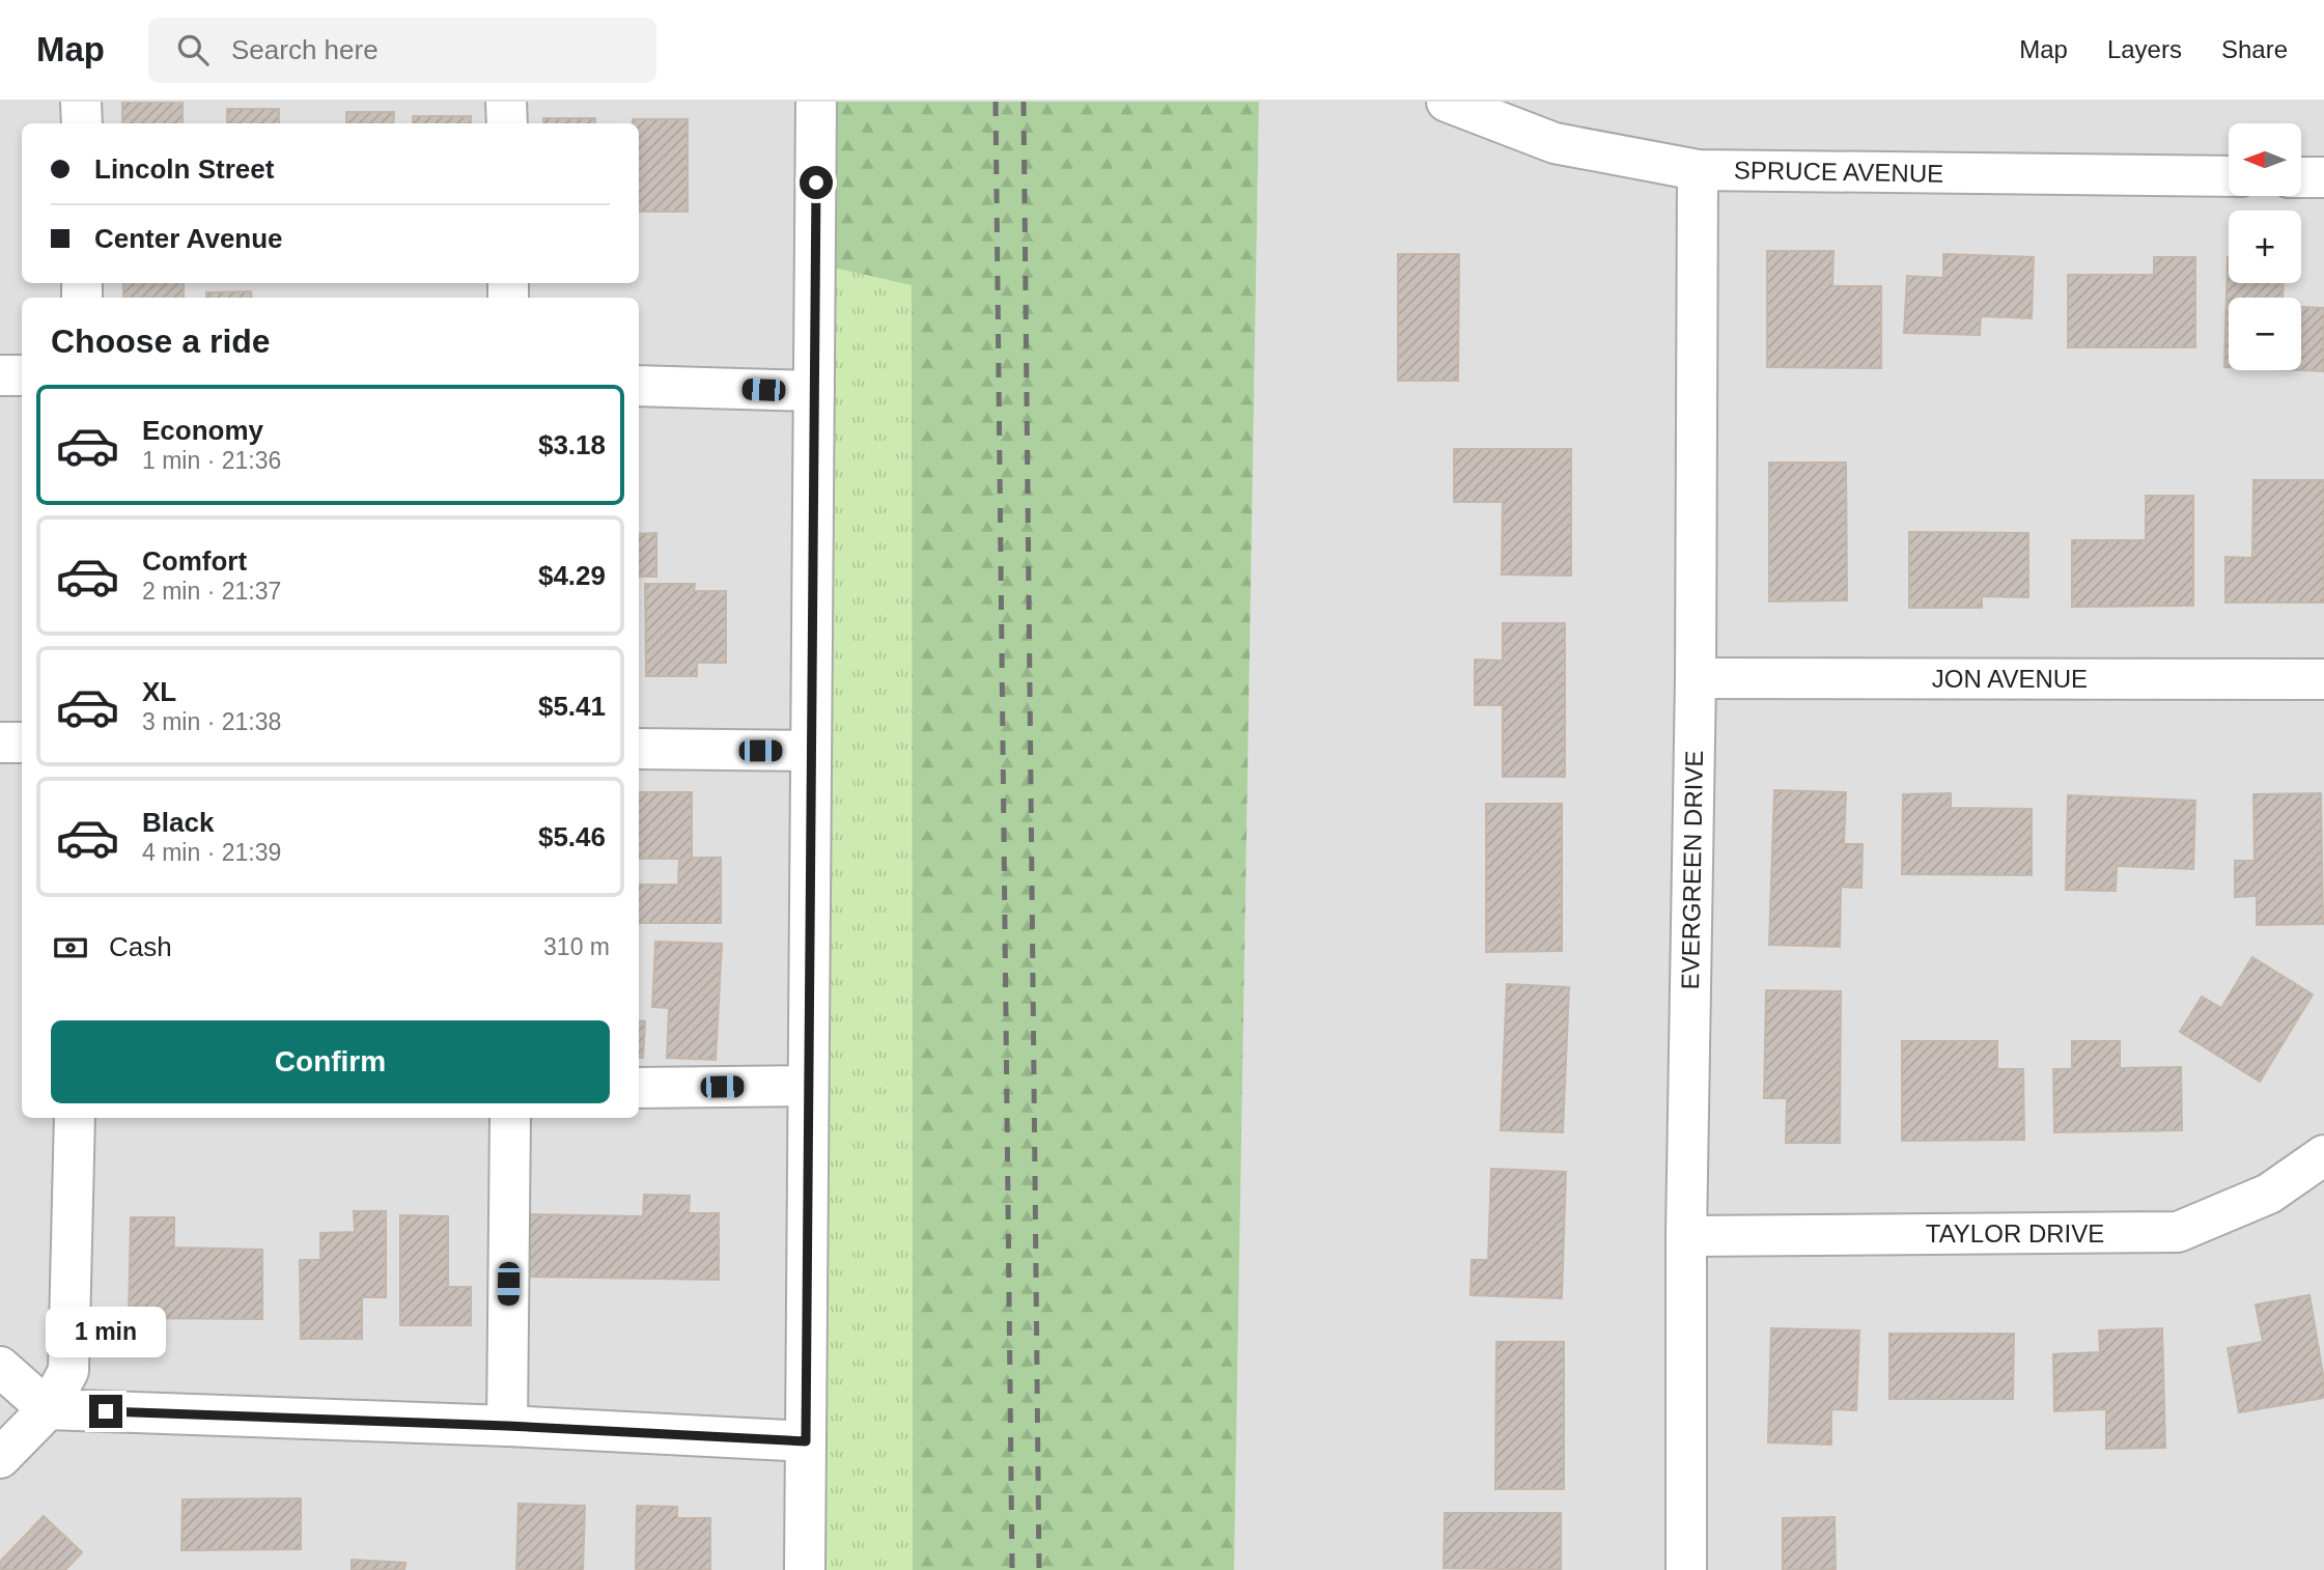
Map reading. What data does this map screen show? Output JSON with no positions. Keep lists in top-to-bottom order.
{
  "streets": {
    "street": [
      "SPRUCE AVENUE",
      "JON AVENUE",
      "EVERGREEN DRIVE",
      "TAYLOR DRIVE"
    ]
  },
  "crossings": [
    ["SPRUCE AVENUE", "EVERGREEN DRIVE"],
    ["JON AVENUE", "EVERGREEN DRIVE"],
    ["EVERGREEN DRIVE", "TAYLOR DRIVE"]
  ],
  "north": "left",
  "page": {
    "header": "Map",
    "search": "Search here",
    "nav": ["Map", "Layers", "Share"],
    "map_buttons": ["+", "−"],
    "banner": ["Lincoln Street", "Center Avenue"],
    "heading": "Choose a ride",
    "list": [
      {
        "name": "Economy",
        "note": "1 min · 21:36",
        "value": "$3.18"
      },
      {
        "name": "Comfort",
        "note": "2 min · 21:37",
        "value": "$4.29"
      },
      {
        "name": "XL",
        "note": "3 min · 21:38",
        "value": "$5.41"
      },
      {
        "name": "Black",
        "note": "4 min · 21:39",
        "value": "$5.46"
      }
    ],
    "pay": ["Cash", "310 m"],
    "buttons": "Confirm",
    "bubble": "1 min"
  }
}
